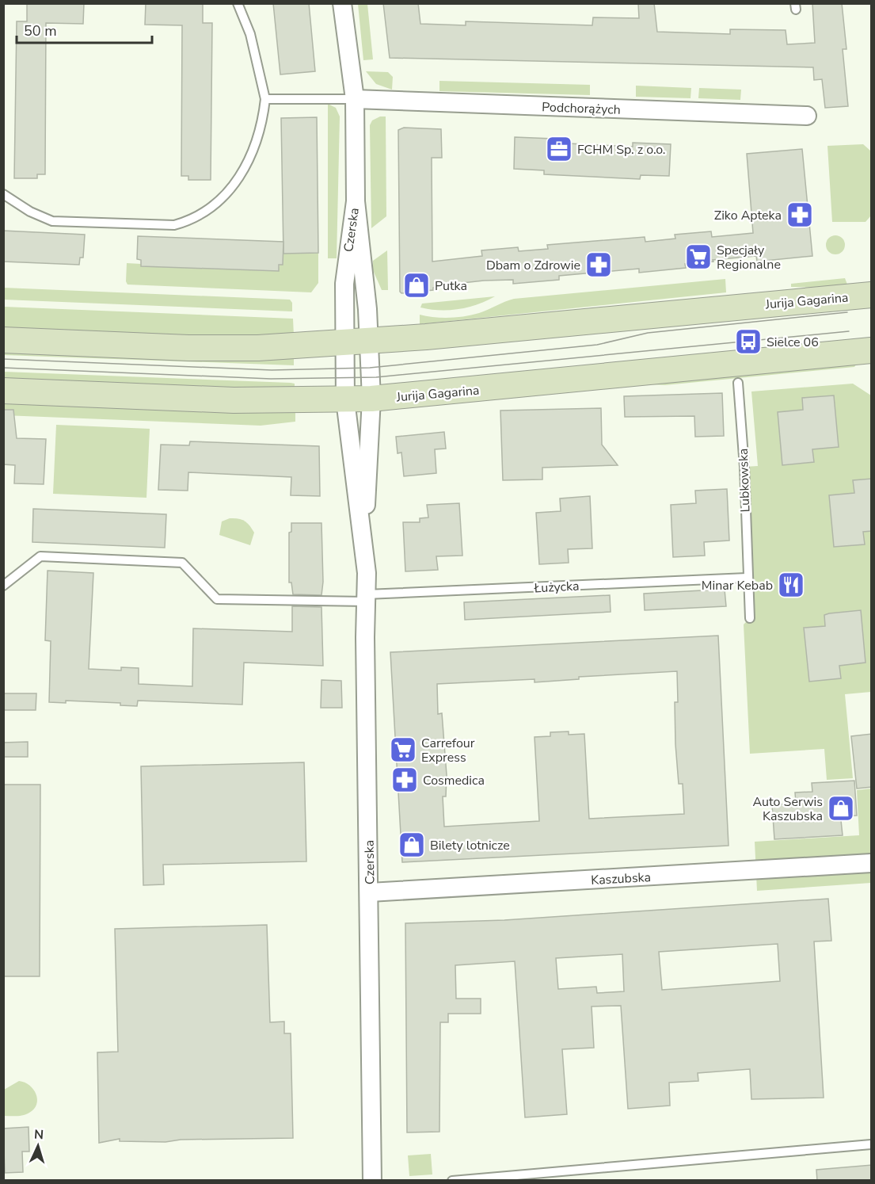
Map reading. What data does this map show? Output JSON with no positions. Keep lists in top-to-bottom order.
{
  "streets": {
    "main road": ["Jurija Gagarina"],
    "street": ["Podchorążych", "Czerska", "Kaszubska"],
    "lane": ["Lubkowska", "Łużycka"]
  },
  "crossings": [
    ["Czerska", "Jurija Gagarina"],
    ["Czerska", "Łużycka"],
    ["Czerska", "Kaszubska"],
    ["Lubkowska", "Łużycka"]
  ],
  "places": {
    "office": ["FCHM Sp. z o.o."],
    "pharmacy": ["Ziko Apteka", "Dbam o Zdrowie", "Cosmedica"],
    "supermarket": ["Specjały Regionalne", "Carrefour Express"],
    "shop": ["Putka", "Auto Serwis Kaszubska", "Bilety lotnicze"],
    "bus stop": ["Sielce 06"],
    "restaurant": ["Minar Kebab"]
  },
  "scale_bar": "50 m",
  "north": "top"
}
